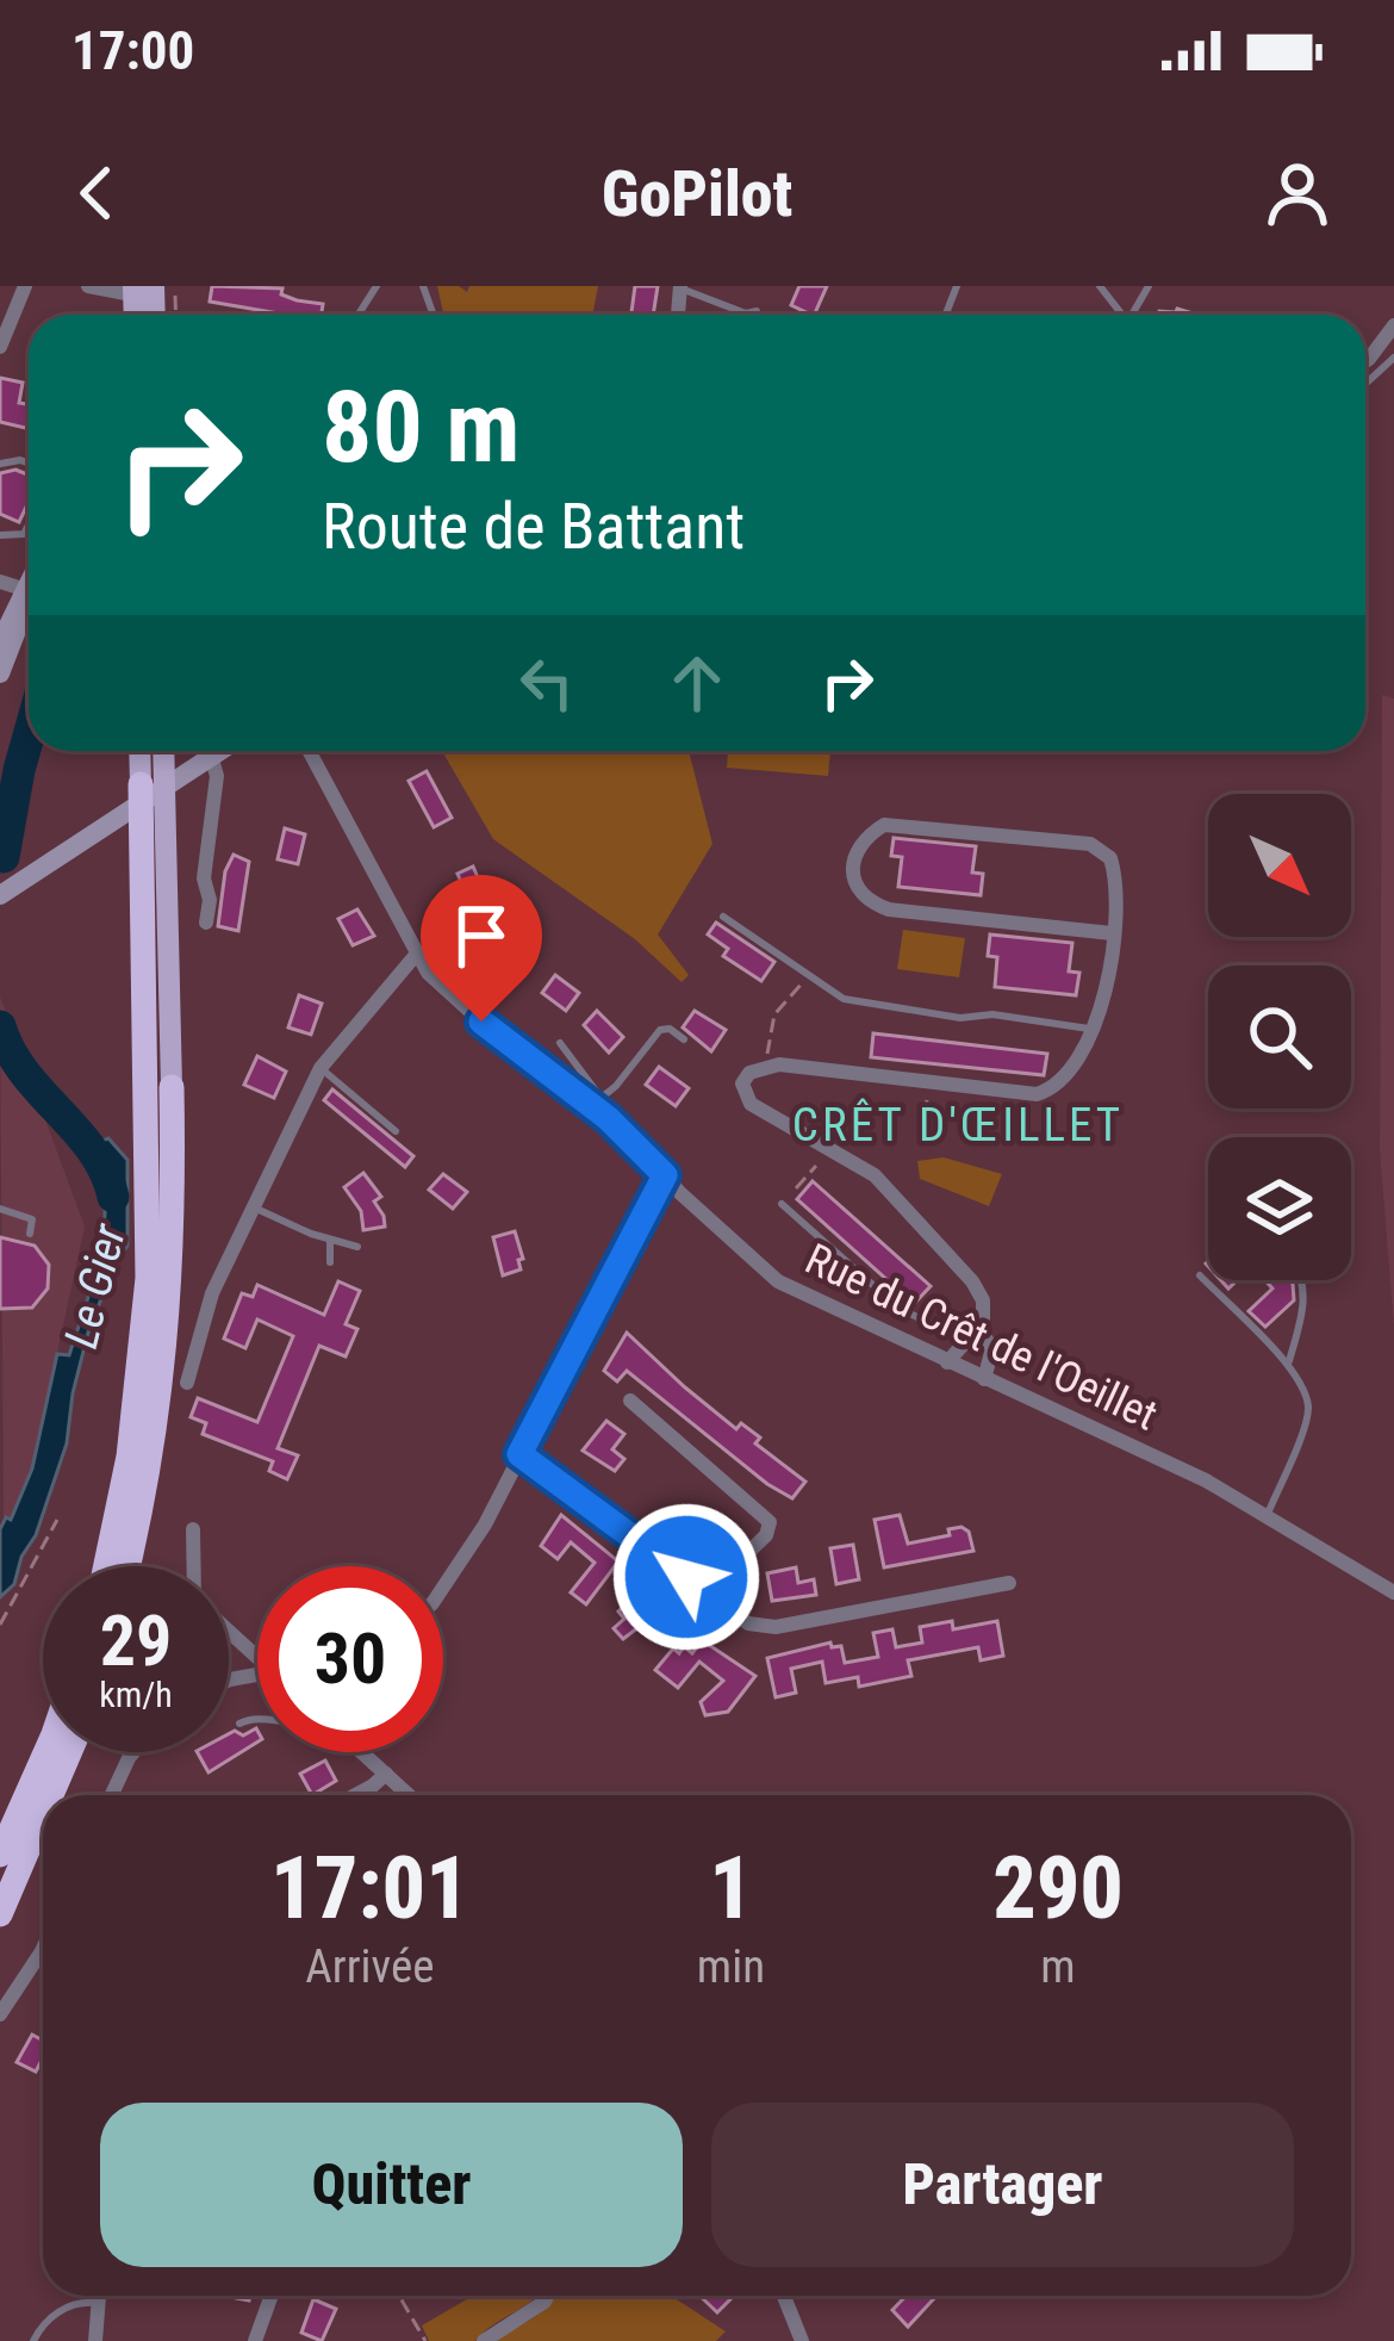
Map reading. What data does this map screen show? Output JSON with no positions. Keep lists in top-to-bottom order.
{
  "streets": {
    "street": ["Rue du Crêt de l'Oeillet"]
  },
  "districts": ["CRÊT D'ŒILLET"],
  "water": ["Le Gier"],
  "north": "bottom right",
  "page": {
    "status": "17:00",
    "header": "GoPilot",
    "turn": ["80 m", "Route de Battant"],
    "speed": "29 km/h",
    "limit": "30",
    "eta": [
      "17:01",
      "Arrivée",
      "1",
      "min",
      "290",
      "m"
    ],
    "buttons": ["Quitter", "Partager"]
  }
}
